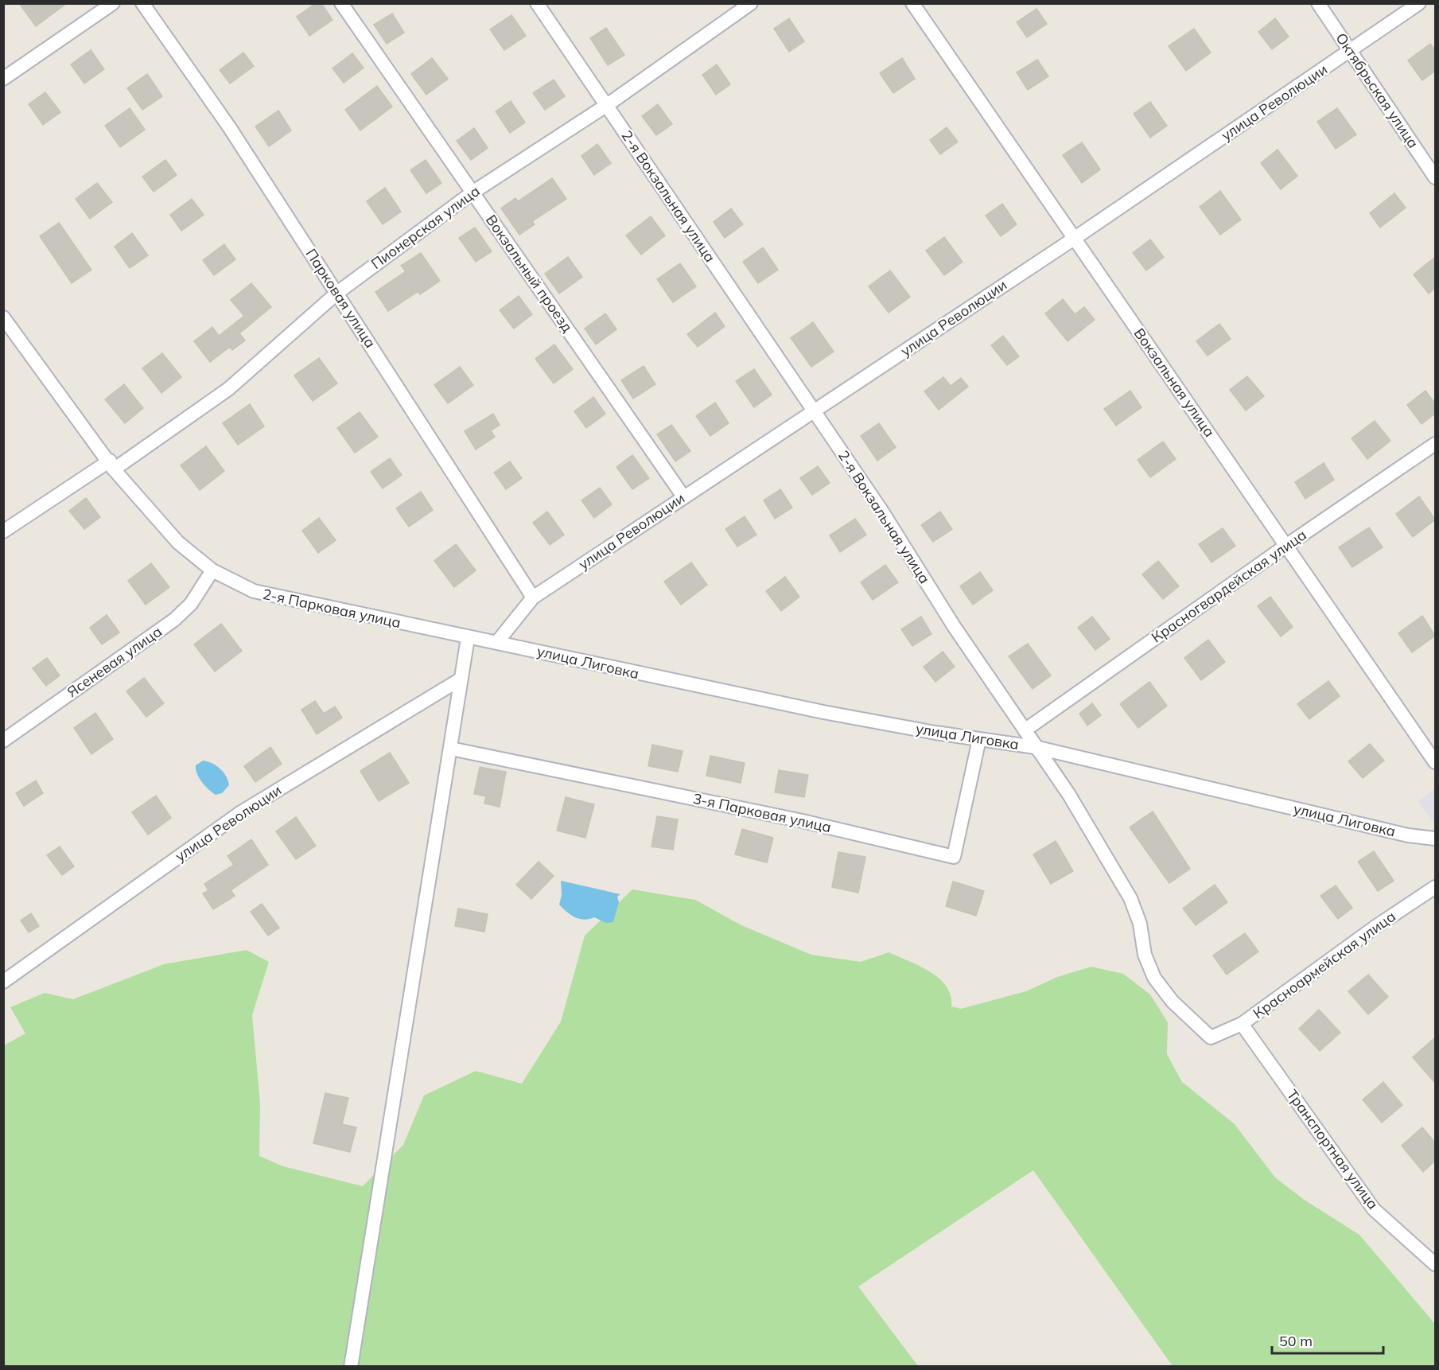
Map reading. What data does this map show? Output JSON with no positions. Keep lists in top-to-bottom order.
{
  "streets": {
    "street": [
      "Октябрьская улица",
      "улица Революции",
      "2-я Вокзальная улица",
      "Пионерская улица",
      "Вокзальный проезд",
      "Парковая улица",
      "Вокзальная улица",
      "Красногвардейская улица",
      "2-я Парковая улица",
      "Ясеневая улица",
      "улица Лиговка",
      "3-я Парковая улица",
      "Красноармейская улица",
      "Транспортная улица"
    ]
  },
  "crossings": [
    ["Октябрьская улица", "улица Революции"],
    ["улица Революции", "2-я Вокзальная улица"],
    ["улица Революции", "Вокзальный проезд"],
    ["улица Революции", "Парковая улица"],
    ["улица Революции", "Вокзальная улица"],
    ["улица Революции", "2-я Парковая улица"],
    ["улица Революции", "улица Лиговка"],
    ["2-я Вокзальная улица", "Пионерская улица"],
    ["2-я Вокзальная улица", "Красногвардейская улица"],
    ["2-я Вокзальная улица", "улица Лиговка"],
    ["2-я Вокзальная улица", "Красноармейская улица"],
    ["Пионерская улица", "Вокзальный проезд"],
    ["Пионерская улица", "Парковая улица"],
    ["Пионерская улица", "2-я Парковая улица"],
    ["Вокзальная улица", "Красногвардейская улица"],
    ["2-я Парковая улица", "Ясеневая улица"],
    ["2-я Парковая улица", "улица Лиговка"],
    ["улица Лиговка", "3-я Парковая улица"],
    ["Красноармейская улица", "Транспортная улица"]
  ],
  "scale_bar": "50 m"
}
